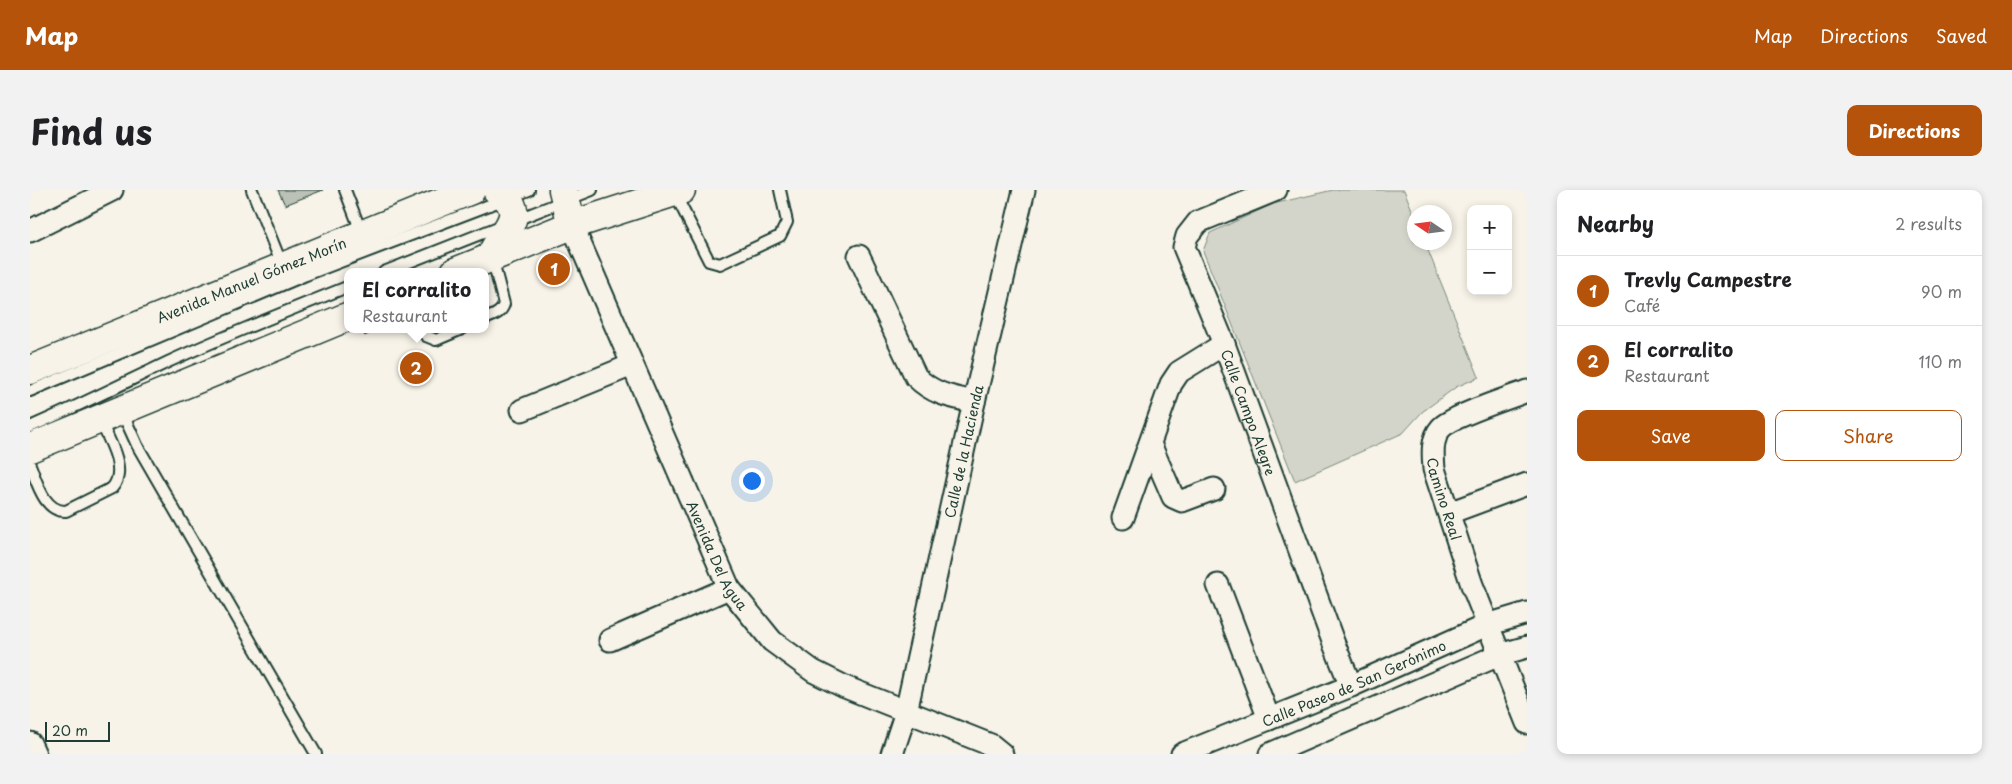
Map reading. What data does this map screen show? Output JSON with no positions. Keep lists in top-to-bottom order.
{
  "streets": {
    "main road": ["Avenida Manuel Gómez Morín"],
    "street": [
      "Calle Campo Alegre",
      "Calle de la Hacienda",
      "Camino Real",
      "Avenida Del Agua",
      "Calle Paseo de San Gerónimo"
    ]
  },
  "crossings": [
    ["Calle Campo Alegre", "Calle Paseo de San Gerónimo"],
    ["Calle de la Hacienda", "Avenida Del Agua"],
    ["Camino Real", "Calle Paseo de San Gerónimo"]
  ],
  "scale_bar": "20 m",
  "north": "left",
  "page": {
    "header": "Map",
    "nav": ["Map", "Directions", "Saved"],
    "title": "Find us",
    "buttons": [
      "Directions",
      ["Save", "Share"]
    ],
    "heading": ["Nearby", "2 results"],
    "map_buttons": ["+", "−"],
    "pins": ["1", "2"],
    "list": [
      {
        "mark": "1",
        "name": "Trevly Campestre",
        "note": "Café",
        "value": "90 m"
      },
      {
        "mark": "2",
        "name": "El corralito",
        "note": "Restaurant",
        "value": "110 m"
      }
    ],
    "popup": ["El corralito", "Restaurant"],
    "scale": "20 m"
  }
}
